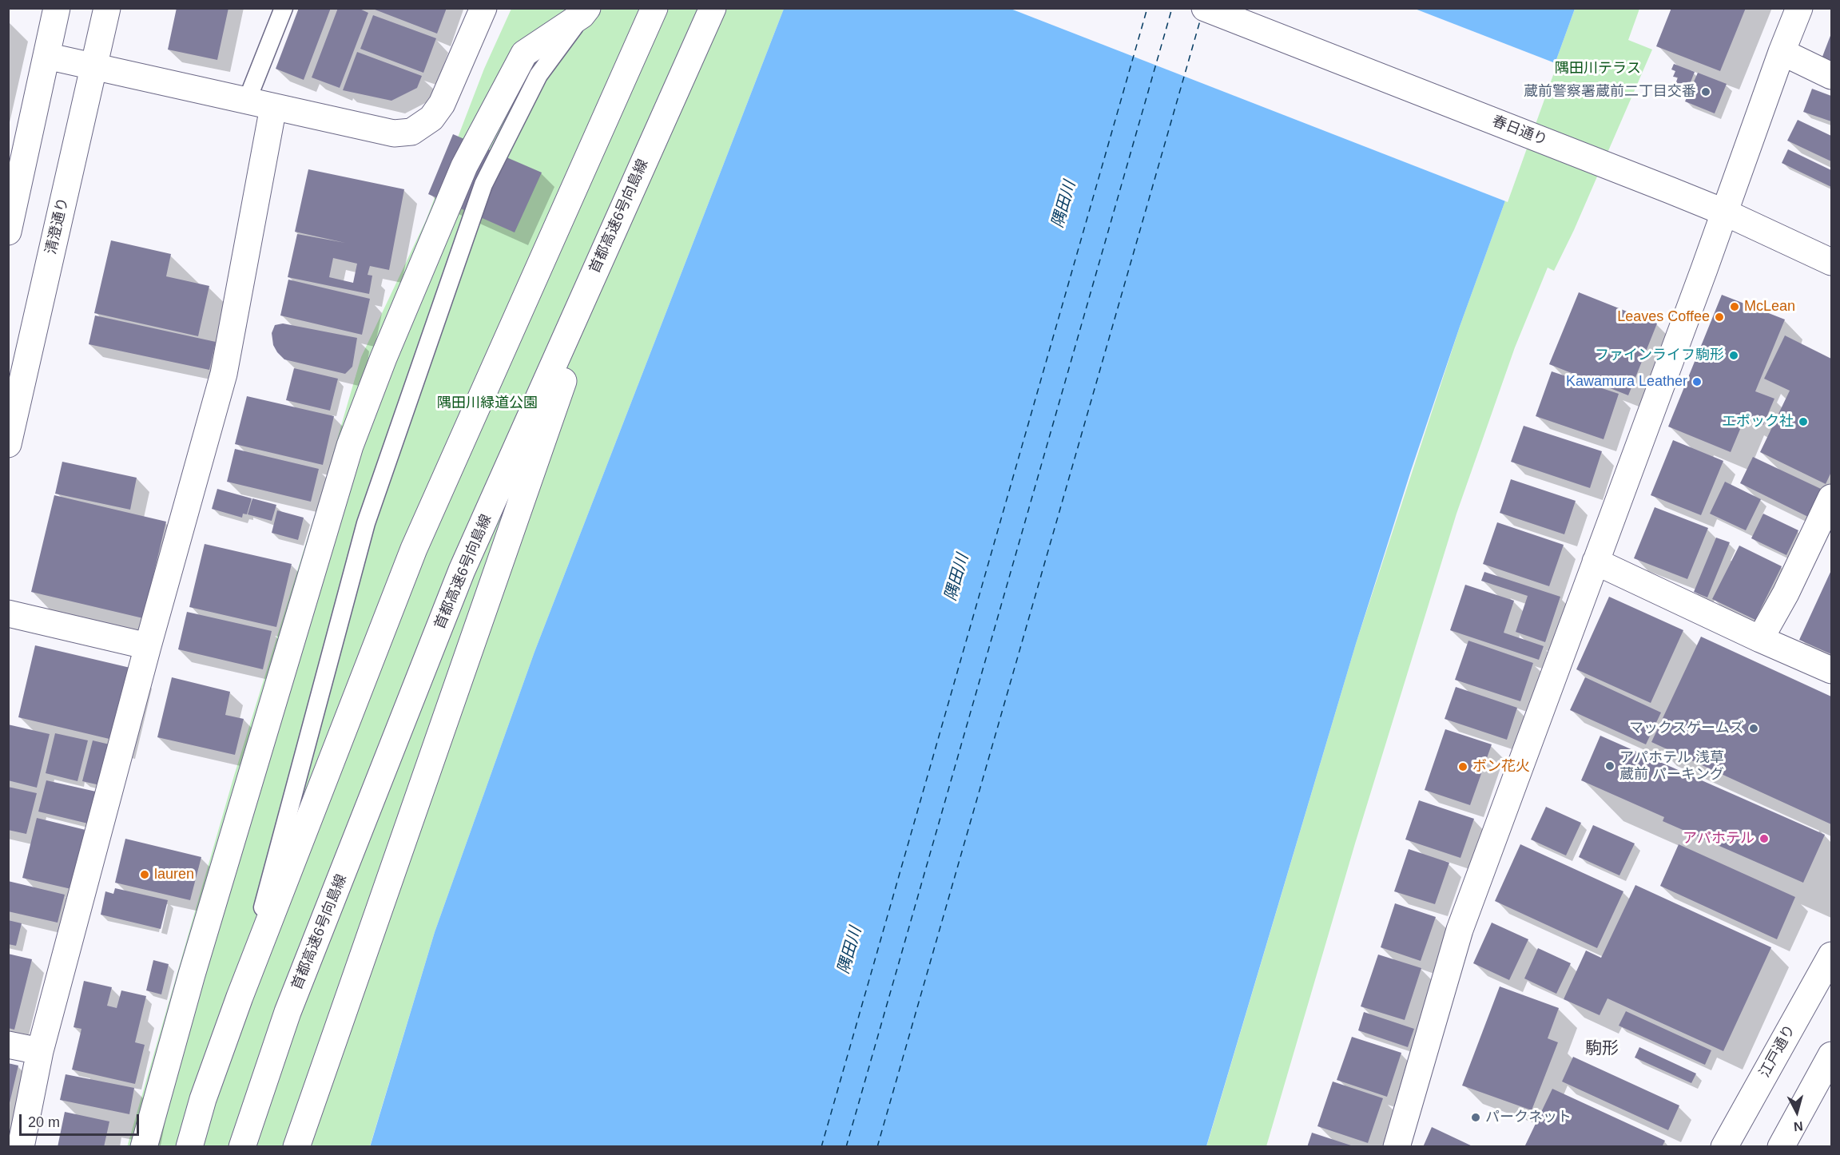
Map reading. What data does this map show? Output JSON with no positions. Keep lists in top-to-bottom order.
{
  "streets": {
    "main road": [
      "春日通り",
      "首都高速6号向島線",
      "清澄通り",
      "江戸通り"
    ]
  },
  "districts": ["駒形"],
  "water": ["隅田川"],
  "parks": ["隅田川テラス", "隅田川緑道公園"],
  "places": [
    "蔵前警察署蔵前二丁目交番",
    "McLean",
    "Leaves Coffee",
    "ファインライフ駒形",
    "Kawamura Leather",
    "エポック社",
    "マックスゲームズ",
    "アパホテル 浅草 蔵前 パーキング",
    "ボン花火",
    "アパホテル",
    "lauren",
    "パークネット"
  ],
  "scale_bar": "20 m",
  "north": "bottom"
}
